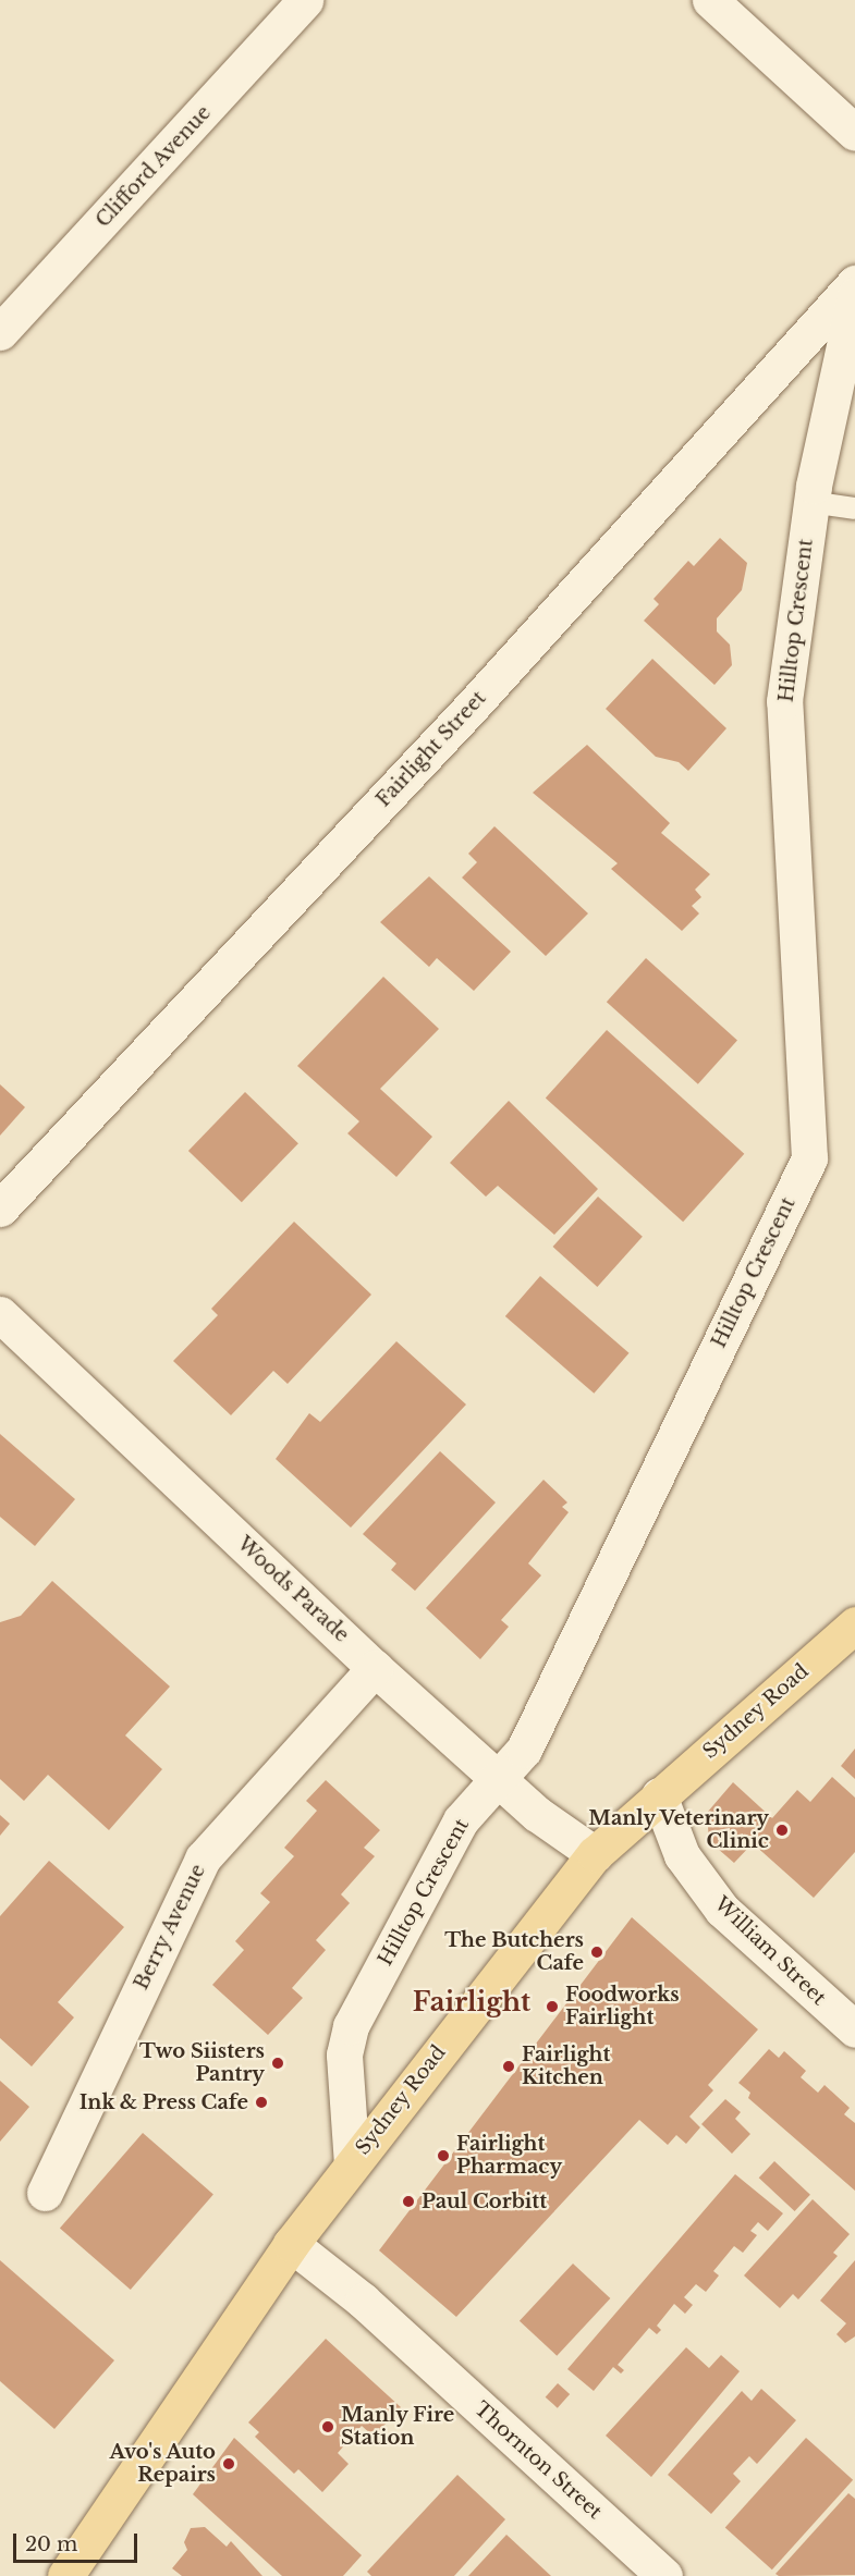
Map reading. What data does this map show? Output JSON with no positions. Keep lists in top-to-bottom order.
{
  "streets": {
    "main road": ["Sydney Road"],
    "street": [
      "Clifford Avenue",
      "Hilltop Crescent",
      "Fairlight Street",
      "Woods Parade",
      "Berry Avenue",
      "William Street",
      "Thornton Street"
    ]
  },
  "crossings": [
    ["Hilltop Crescent", "Woods Parade"],
    ["Hilltop Crescent", "Sydney Road"],
    ["Woods Parade", "Sydney Road"],
    ["Woods Parade", "Berry Avenue"],
    ["Sydney Road", "William Street"],
    ["Sydney Road", "Thornton Street"]
  ],
  "districts": ["Fairlight"],
  "places": [
    "Manly Veterinary Clinic",
    "The Butchers Cafe",
    "Foodworks Fairlight",
    "Two Siisters Pantry",
    "Fairlight Kitchen",
    "Ink & Press Cafe",
    "Fairlight Pharmacy",
    "Paul Corbitt",
    "Manly Fire Station",
    "Avo's Auto Repairs"
  ],
  "scale_bar": "20 m"
}
